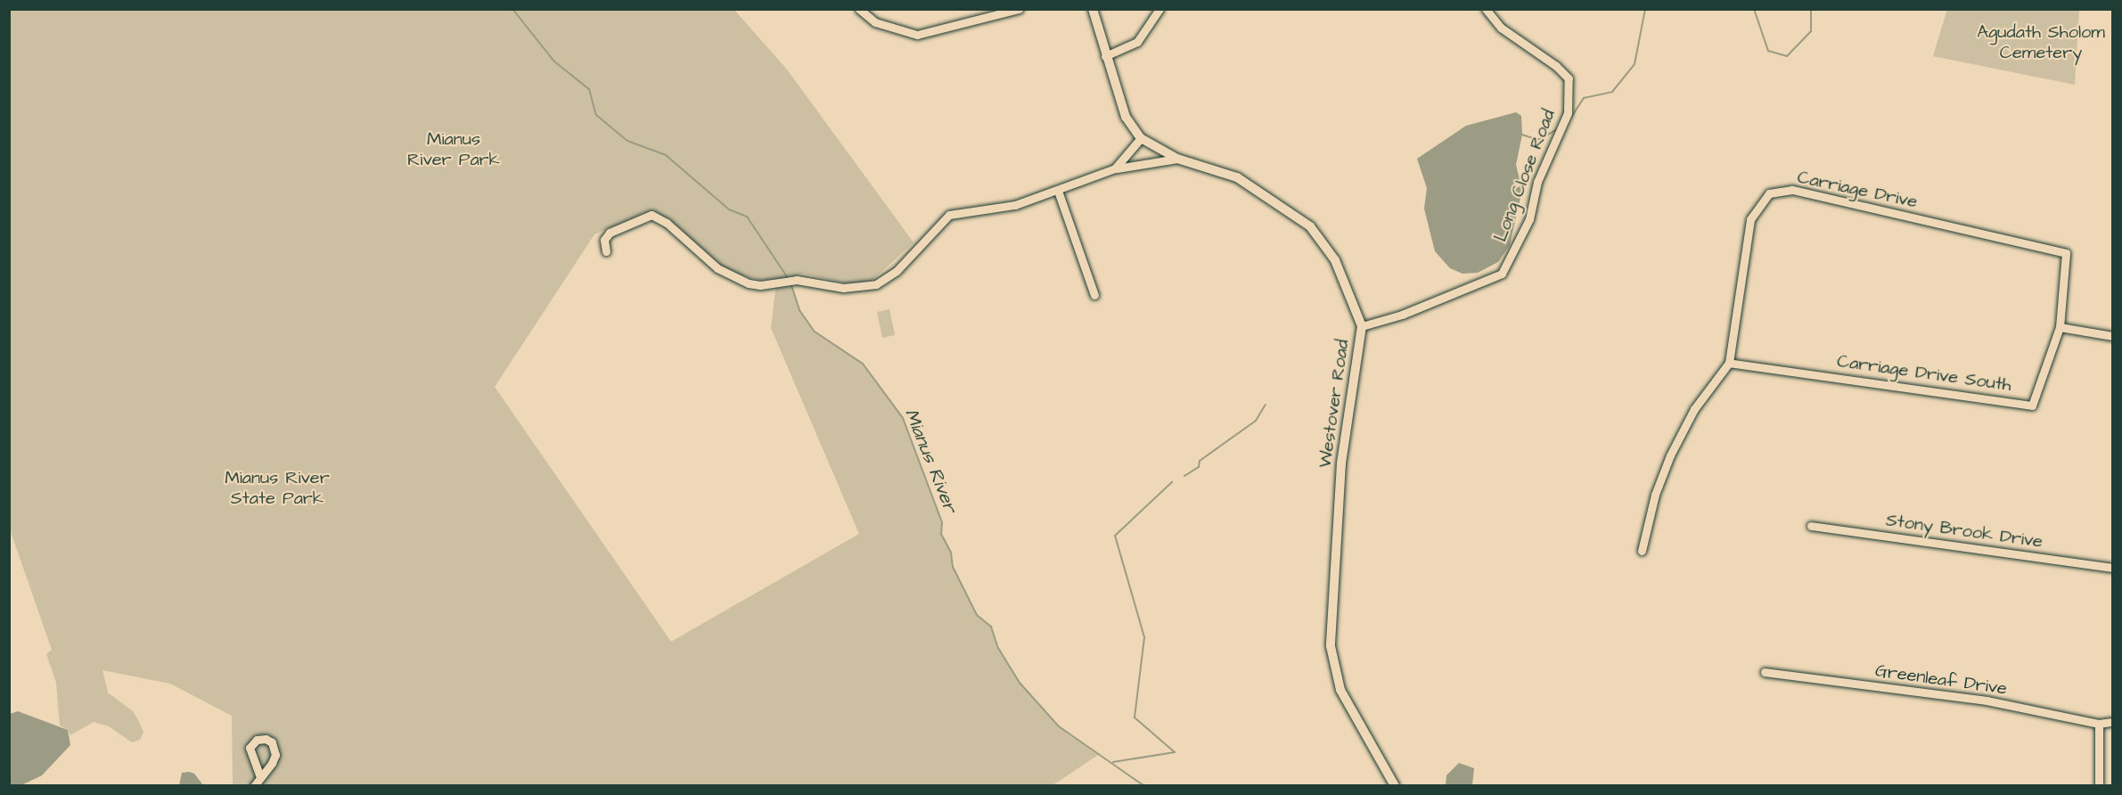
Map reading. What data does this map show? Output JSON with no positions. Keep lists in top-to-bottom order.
{
  "streets": {
    "street": [
      "Long Close Road",
      "Carriage Drive",
      "Carriage Drive South",
      "Westover Road",
      "Stony Brook Drive",
      "Greenleaf Drive"
    ]
  },
  "crossings": [
    ["Long Close Road", "Westover Road"],
    ["Carriage Drive", "Carriage Drive South"]
  ],
  "water": ["Mianus River"],
  "parks": ["Agudath Sholom Cemetery", "Mianus River Park", "Mianus River State Park"]
}
